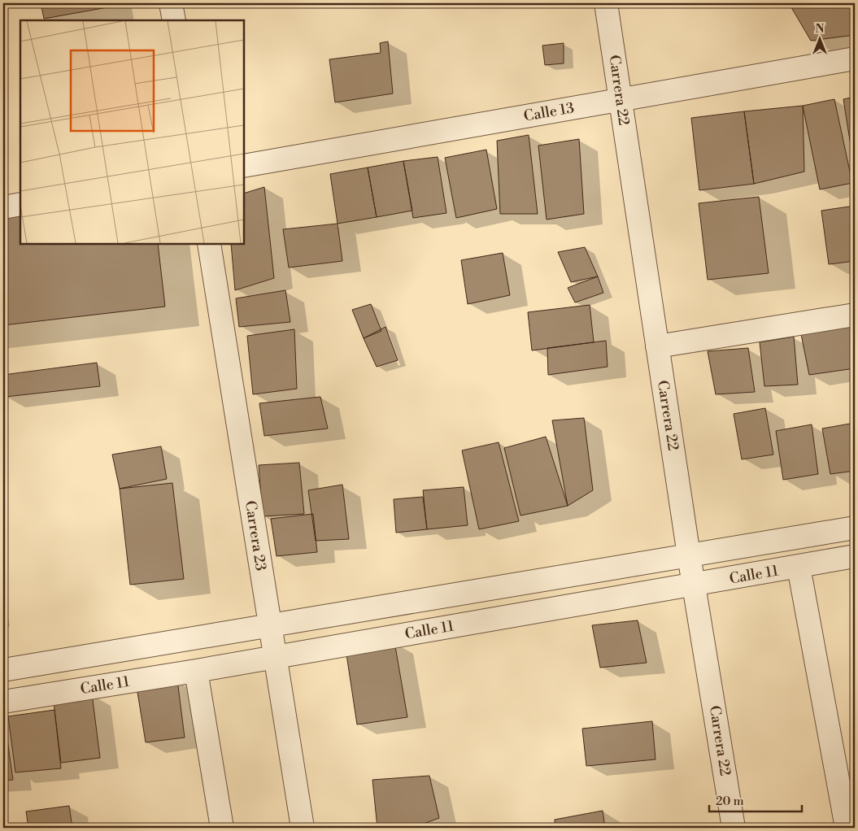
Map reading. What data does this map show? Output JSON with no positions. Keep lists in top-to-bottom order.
{
  "streets": {
    "street": [
      "Carrera 22",
      "Calle 13",
      "Carrera 23",
      "Calle 11"
    ]
  },
  "crossings": [
    ["Carrera 22", "Calle 13"],
    ["Carrera 22", "Calle 11"],
    ["Carrera 23", "Calle 11"]
  ],
  "scale_bar": "20 m",
  "north": "top"
}
